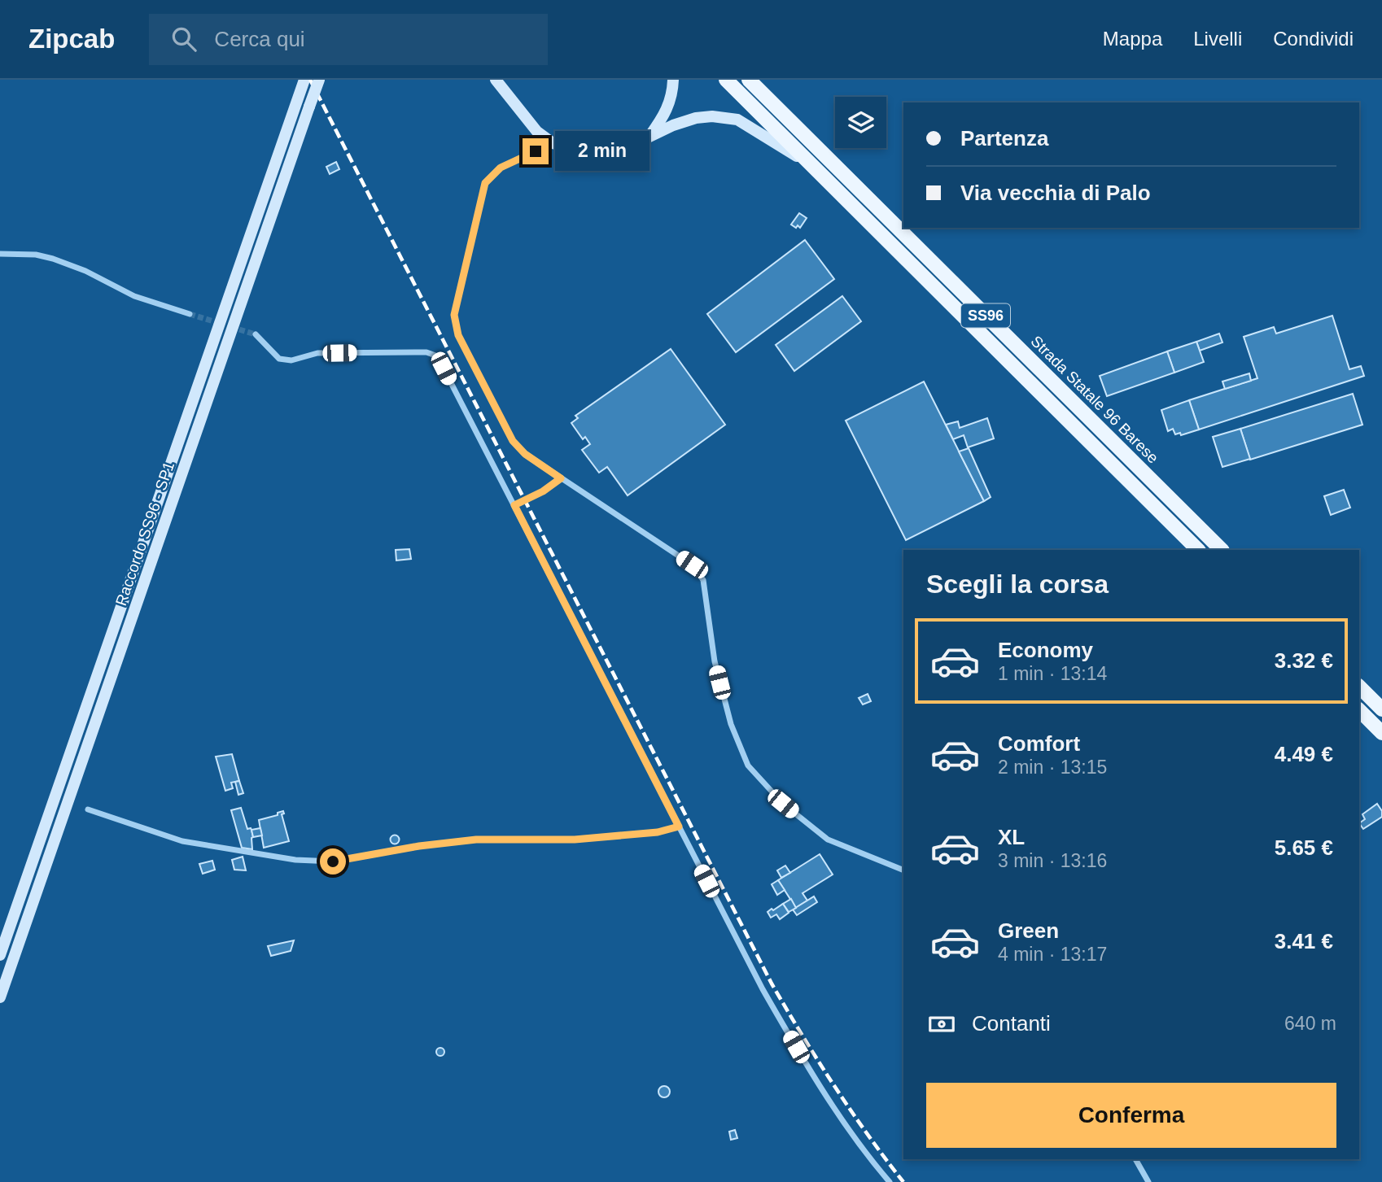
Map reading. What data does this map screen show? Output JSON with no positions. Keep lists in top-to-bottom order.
{
  "streets": {
    "main road": ["SS96", "Strada Statale 96 Barese", "Raccordo SS96 - SP1"]
  },
  "page": {
    "header": "Zipcab",
    "search": "Cerca qui",
    "nav": ["Mappa", "Livelli", "Condividi"],
    "banner": ["Partenza", "Via vecchia di Palo"],
    "bubble": "2 min",
    "heading": "Scegli la corsa",
    "list": [
      {
        "name": "Economy",
        "note": "1 min · 13:14",
        "value": "3.32 €"
      },
      {
        "name": "Comfort",
        "note": "2 min · 13:15",
        "value": "4.49 €"
      },
      {
        "name": "XL",
        "note": "3 min · 13:16",
        "value": "5.65 €"
      },
      {
        "name": "Green",
        "note": "4 min · 13:17",
        "value": "3.41 €"
      }
    ],
    "pay": ["Contanti", "640 m"],
    "buttons": "Conferma"
  }
}
